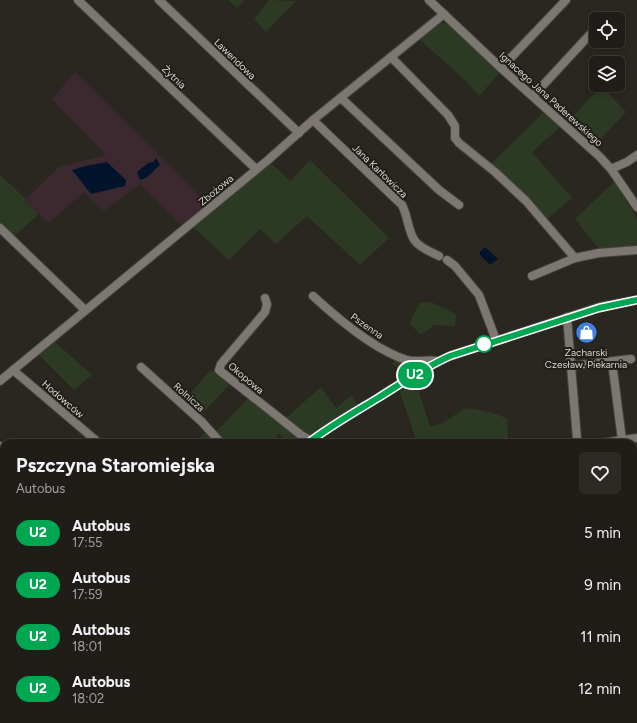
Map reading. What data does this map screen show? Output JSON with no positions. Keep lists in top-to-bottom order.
{
  "streets": {
    "street": [
      "Lawendowa",
      "Żytnia",
      "Ignacego Jana Paderewskiego",
      "Jana Karłowicza",
      "Zbożowa",
      "Pszenna",
      "Okopowa",
      "Rolnicza",
      "Hodowców"
    ]
  },
  "crossings": [
    ["Lawendowa", "Zbożowa"],
    ["Żytnia", "Zbożowa"],
    ["Ignacego Jana Paderewskiego", "Zbożowa"],
    ["Jana Karłowicza", "Zbożowa"],
    ["Zbożowa", "Hodowców"]
  ],
  "places": {
    "shop": ["Zacharski Czesław. Piekarnia"]
  },
  "lines": ["bus line U2"],
  "page": {
    "on_map": "U2",
    "heading": ["Pszczyna Staromiejska", "Autobus"],
    "list": [
      {
        "mark": "U2",
        "name": "Autobus",
        "note": "17:55",
        "value": "5 min"
      },
      {
        "mark": "U2",
        "name": "Autobus",
        "note": "17:59",
        "value": "9 min"
      },
      {
        "mark": "U2",
        "name": "Autobus",
        "note": "18:01",
        "value": "11 min"
      },
      {
        "mark": "U2",
        "name": "Autobus",
        "note": "18:02",
        "value": "12 min"
      }
    ]
  }
}
